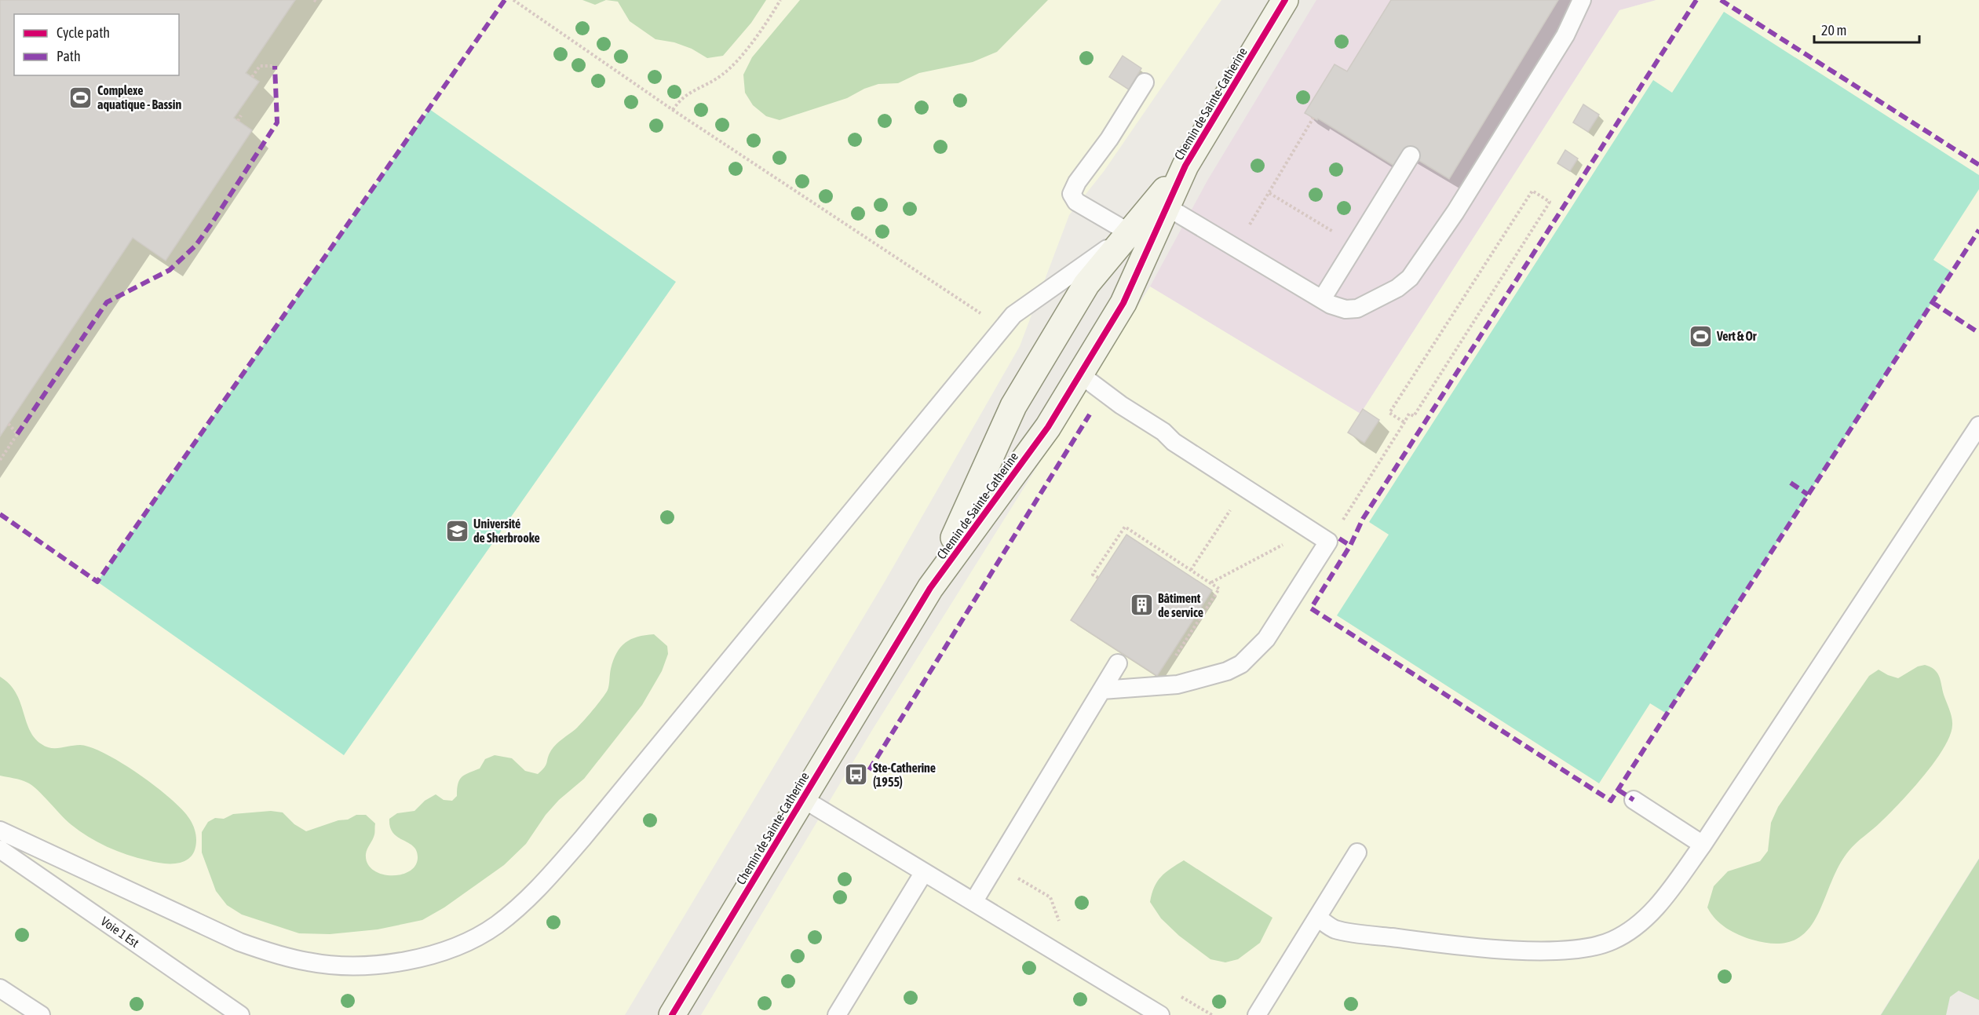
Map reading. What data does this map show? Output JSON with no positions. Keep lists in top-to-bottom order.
{
  "streets": {
    "main road": ["Chemin de Sainte-Catherine"],
    "lane": ["Voie 1 Est"]
  },
  "places": {
    "sports": ["Complexe aquatique - Bassin", "Vert & Or"],
    "school or university": ["Université de Sherbrooke"],
    "building": ["Bâtiment de service"],
    "bus stop": ["Ste-Catherine (1955)"]
  },
  "legend": ["Cycle path", "Path"],
  "scale_bar": "20 m"
}
